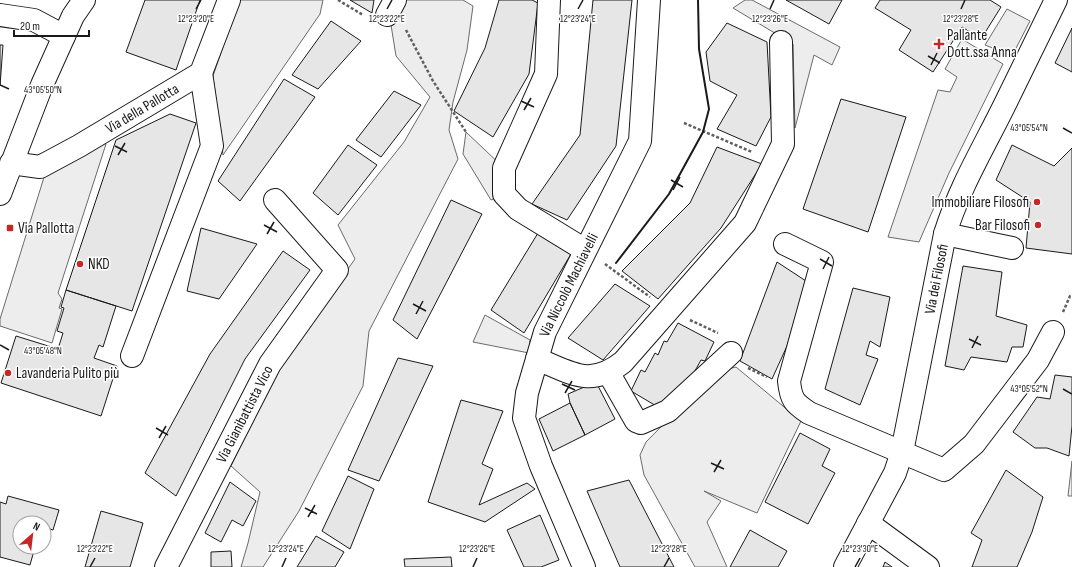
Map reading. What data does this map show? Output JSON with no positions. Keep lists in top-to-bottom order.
{
  "streets": {
    "street": [
      "Via della Pallotta",
      "Via dei Filosofi",
      "Via Niccolò Machiavelli",
      "Via Gianibattista Vico"
    ]
  },
  "places": {
    "health": ["Pallante Dott.ssa Anna"],
    "other": [
      "Immobiliare Filosofi",
      "Bar Filosofi",
      "NKD",
      "Lavanderia Pulito più"
    ],
    "transit": ["Via Pallotta"]
  },
  "scale_bar": "20 m",
  "north": "top right",
  "coordinates": [
    "12°23'20\"E",
    "12°23'22\"E",
    "12°23'24\"E",
    "12°23'26\"E",
    "12°23'28\"E",
    "43°05'50\"N",
    "43°05'54\"N",
    "43°05'48\"N",
    "43°05'52\"N",
    "12°23'30\"E"
  ]
}
